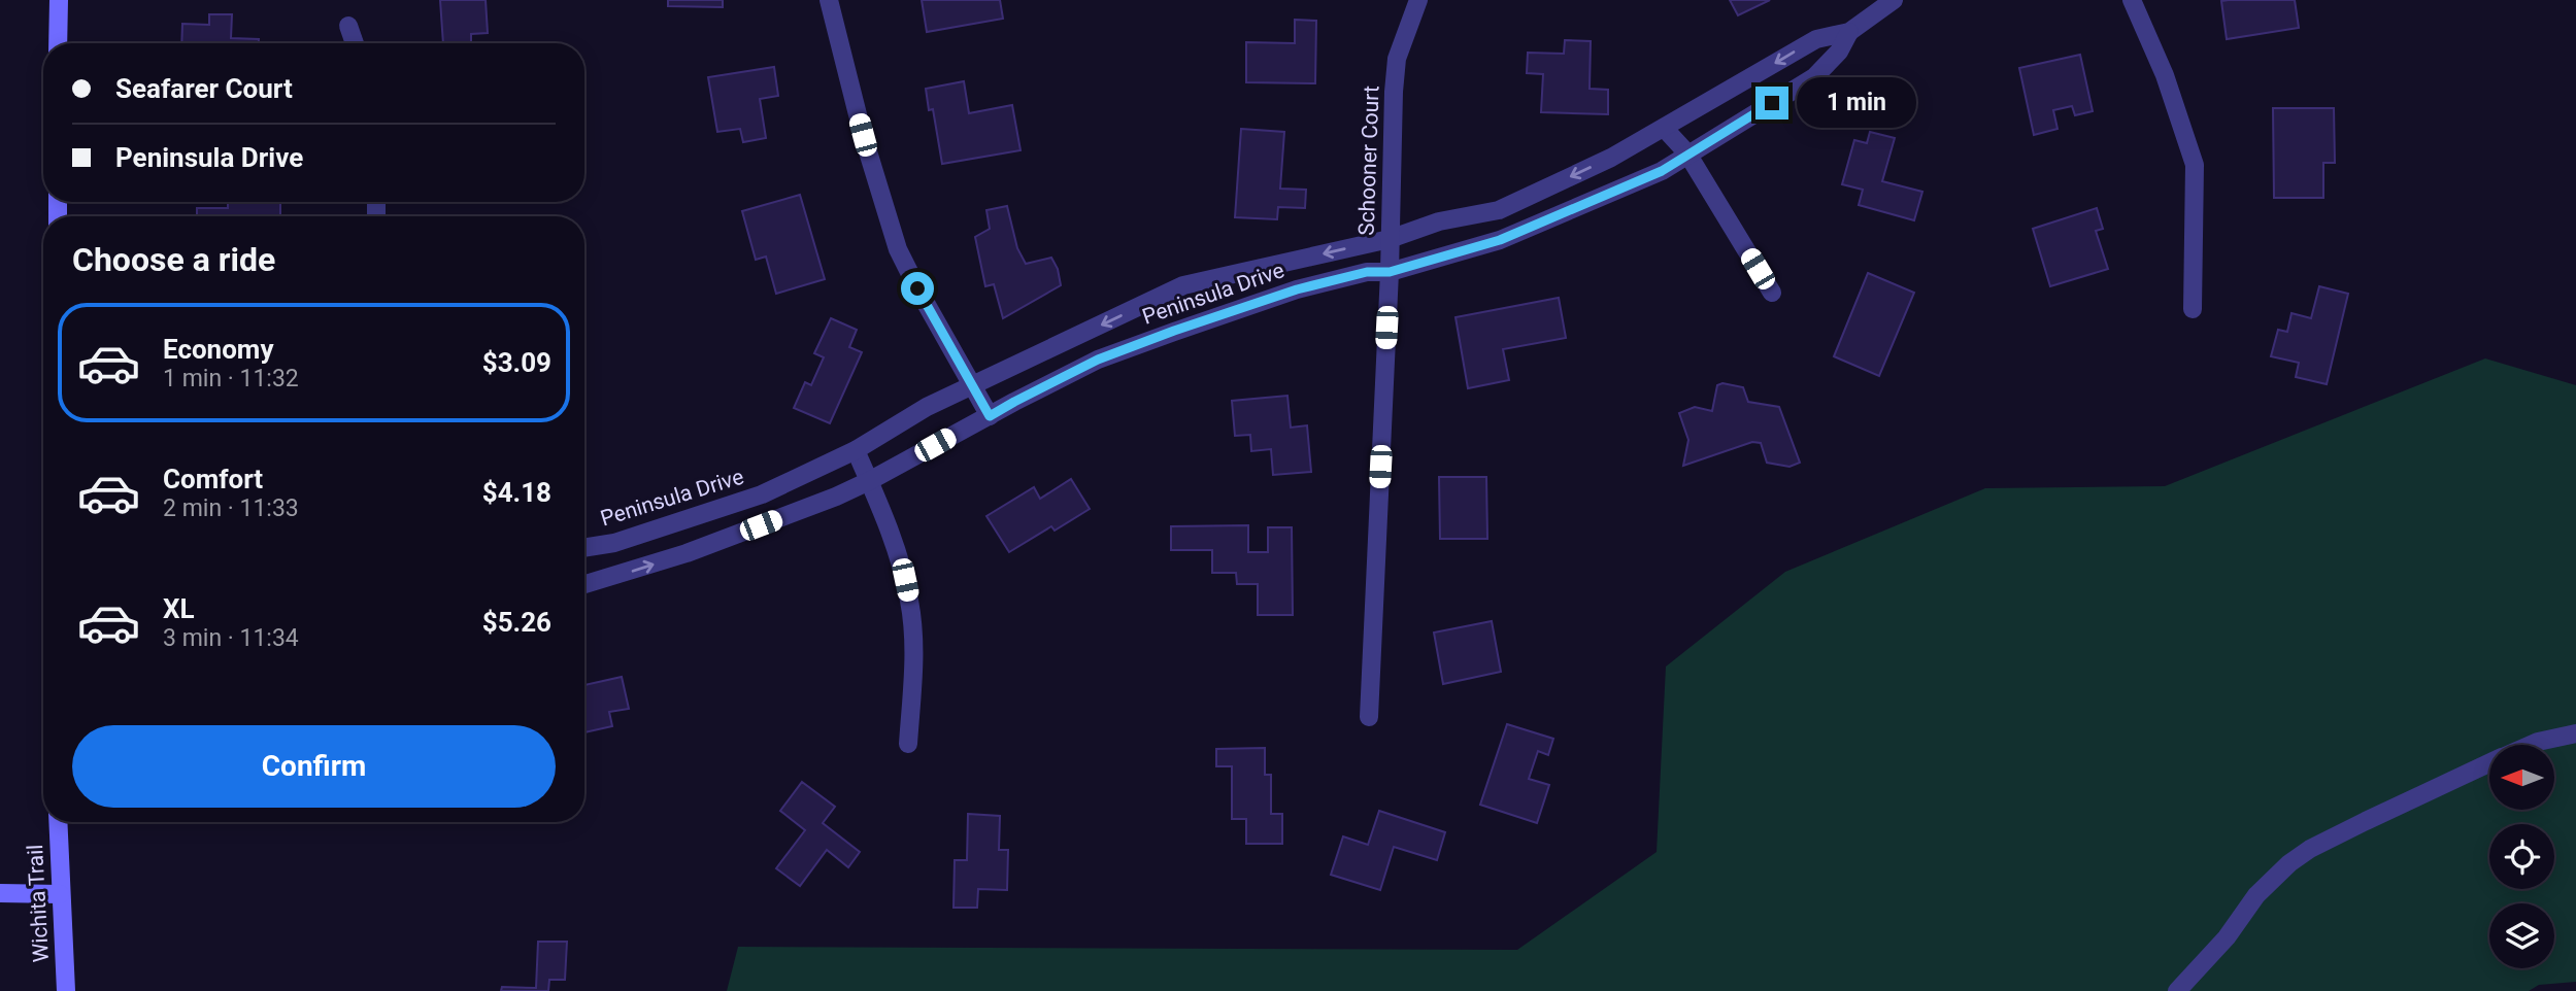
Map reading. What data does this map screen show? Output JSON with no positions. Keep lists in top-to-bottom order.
{
  "streets": {
    "street": ["Schooner Court", "Peninsula Drive", "Wichita Trail"]
  },
  "crossings": [
    ["Schooner Court", "Peninsula Drive"]
  ],
  "north": "left",
  "page": {
    "banner": ["Seafarer Court", "Peninsula Drive"],
    "bubble": "1 min",
    "heading": "Choose a ride",
    "list": [
      {
        "name": "Economy",
        "note": "1 min · 11:32",
        "value": "$3.09"
      },
      {
        "name": "Comfort",
        "note": "2 min · 11:33",
        "value": "$4.18"
      },
      {
        "name": "XL",
        "note": "3 min · 11:34",
        "value": "$5.26"
      }
    ],
    "buttons": "Confirm"
  }
}
